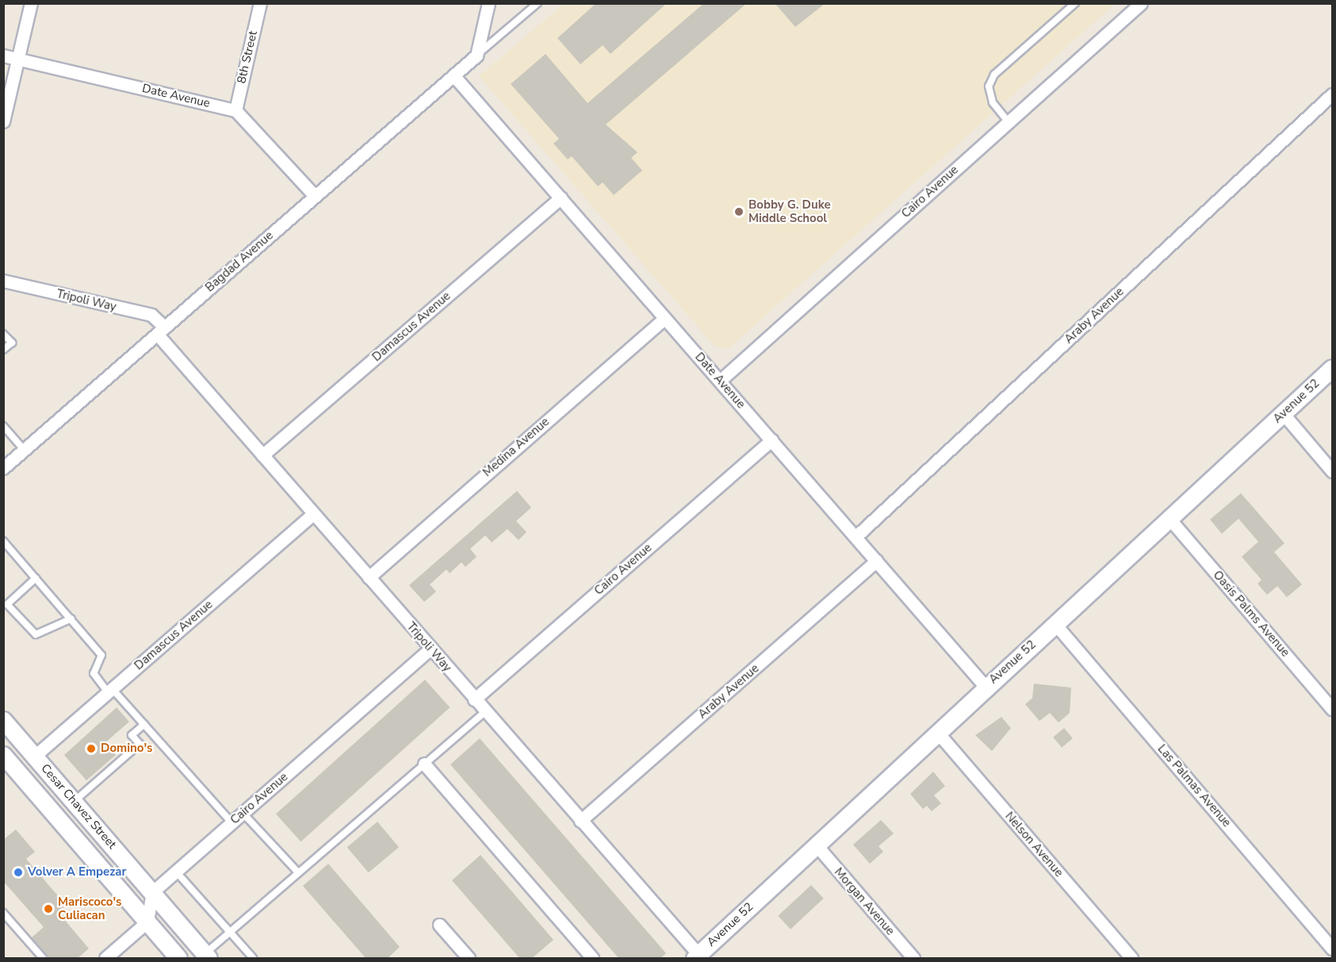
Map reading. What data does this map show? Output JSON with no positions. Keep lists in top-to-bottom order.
{
  "streets": {
    "main road": ["Avenue 52", "Cesar Chavez Street"],
    "street": [
      "8th Street",
      "Date Avenue",
      "Cairo Avenue",
      "Bagdad Avenue",
      "Tripoli Way",
      "Araby Avenue",
      "Damascus Avenue",
      "Medina Avenue",
      "Oasis Palms Avenue",
      "Las Palmas Avenue",
      "Nelson Avenue",
      "Morgan Avenue"
    ]
  },
  "crossings": [
    ["8th Street", "Date Avenue"],
    ["Date Avenue", "Cairo Avenue"],
    ["Date Avenue", "Bagdad Avenue"],
    ["Date Avenue", "Araby Avenue"],
    ["Date Avenue", "Damascus Avenue"],
    ["Date Avenue", "Avenue 52"],
    ["Date Avenue", "Medina Avenue"],
    ["Cairo Avenue", "Tripoli Way"],
    ["Cairo Avenue", "Cesar Chavez Street"],
    ["Bagdad Avenue", "Tripoli Way"],
    ["Tripoli Way", "Araby Avenue"],
    ["Tripoli Way", "Damascus Avenue"],
    ["Tripoli Way", "Avenue 52"],
    ["Tripoli Way", "Medina Avenue"],
    ["Damascus Avenue", "Cesar Chavez Street"],
    ["Avenue 52", "Oasis Palms Avenue"],
    ["Avenue 52", "Las Palmas Avenue"],
    ["Avenue 52", "Nelson Avenue"],
    ["Avenue 52", "Morgan Avenue"]
  ],
  "places": [
    "Bobby G. Duke Middle School",
    "Domino's",
    "Volver A Empezar",
    "Mariscoco's Culiacan"
  ]
}
